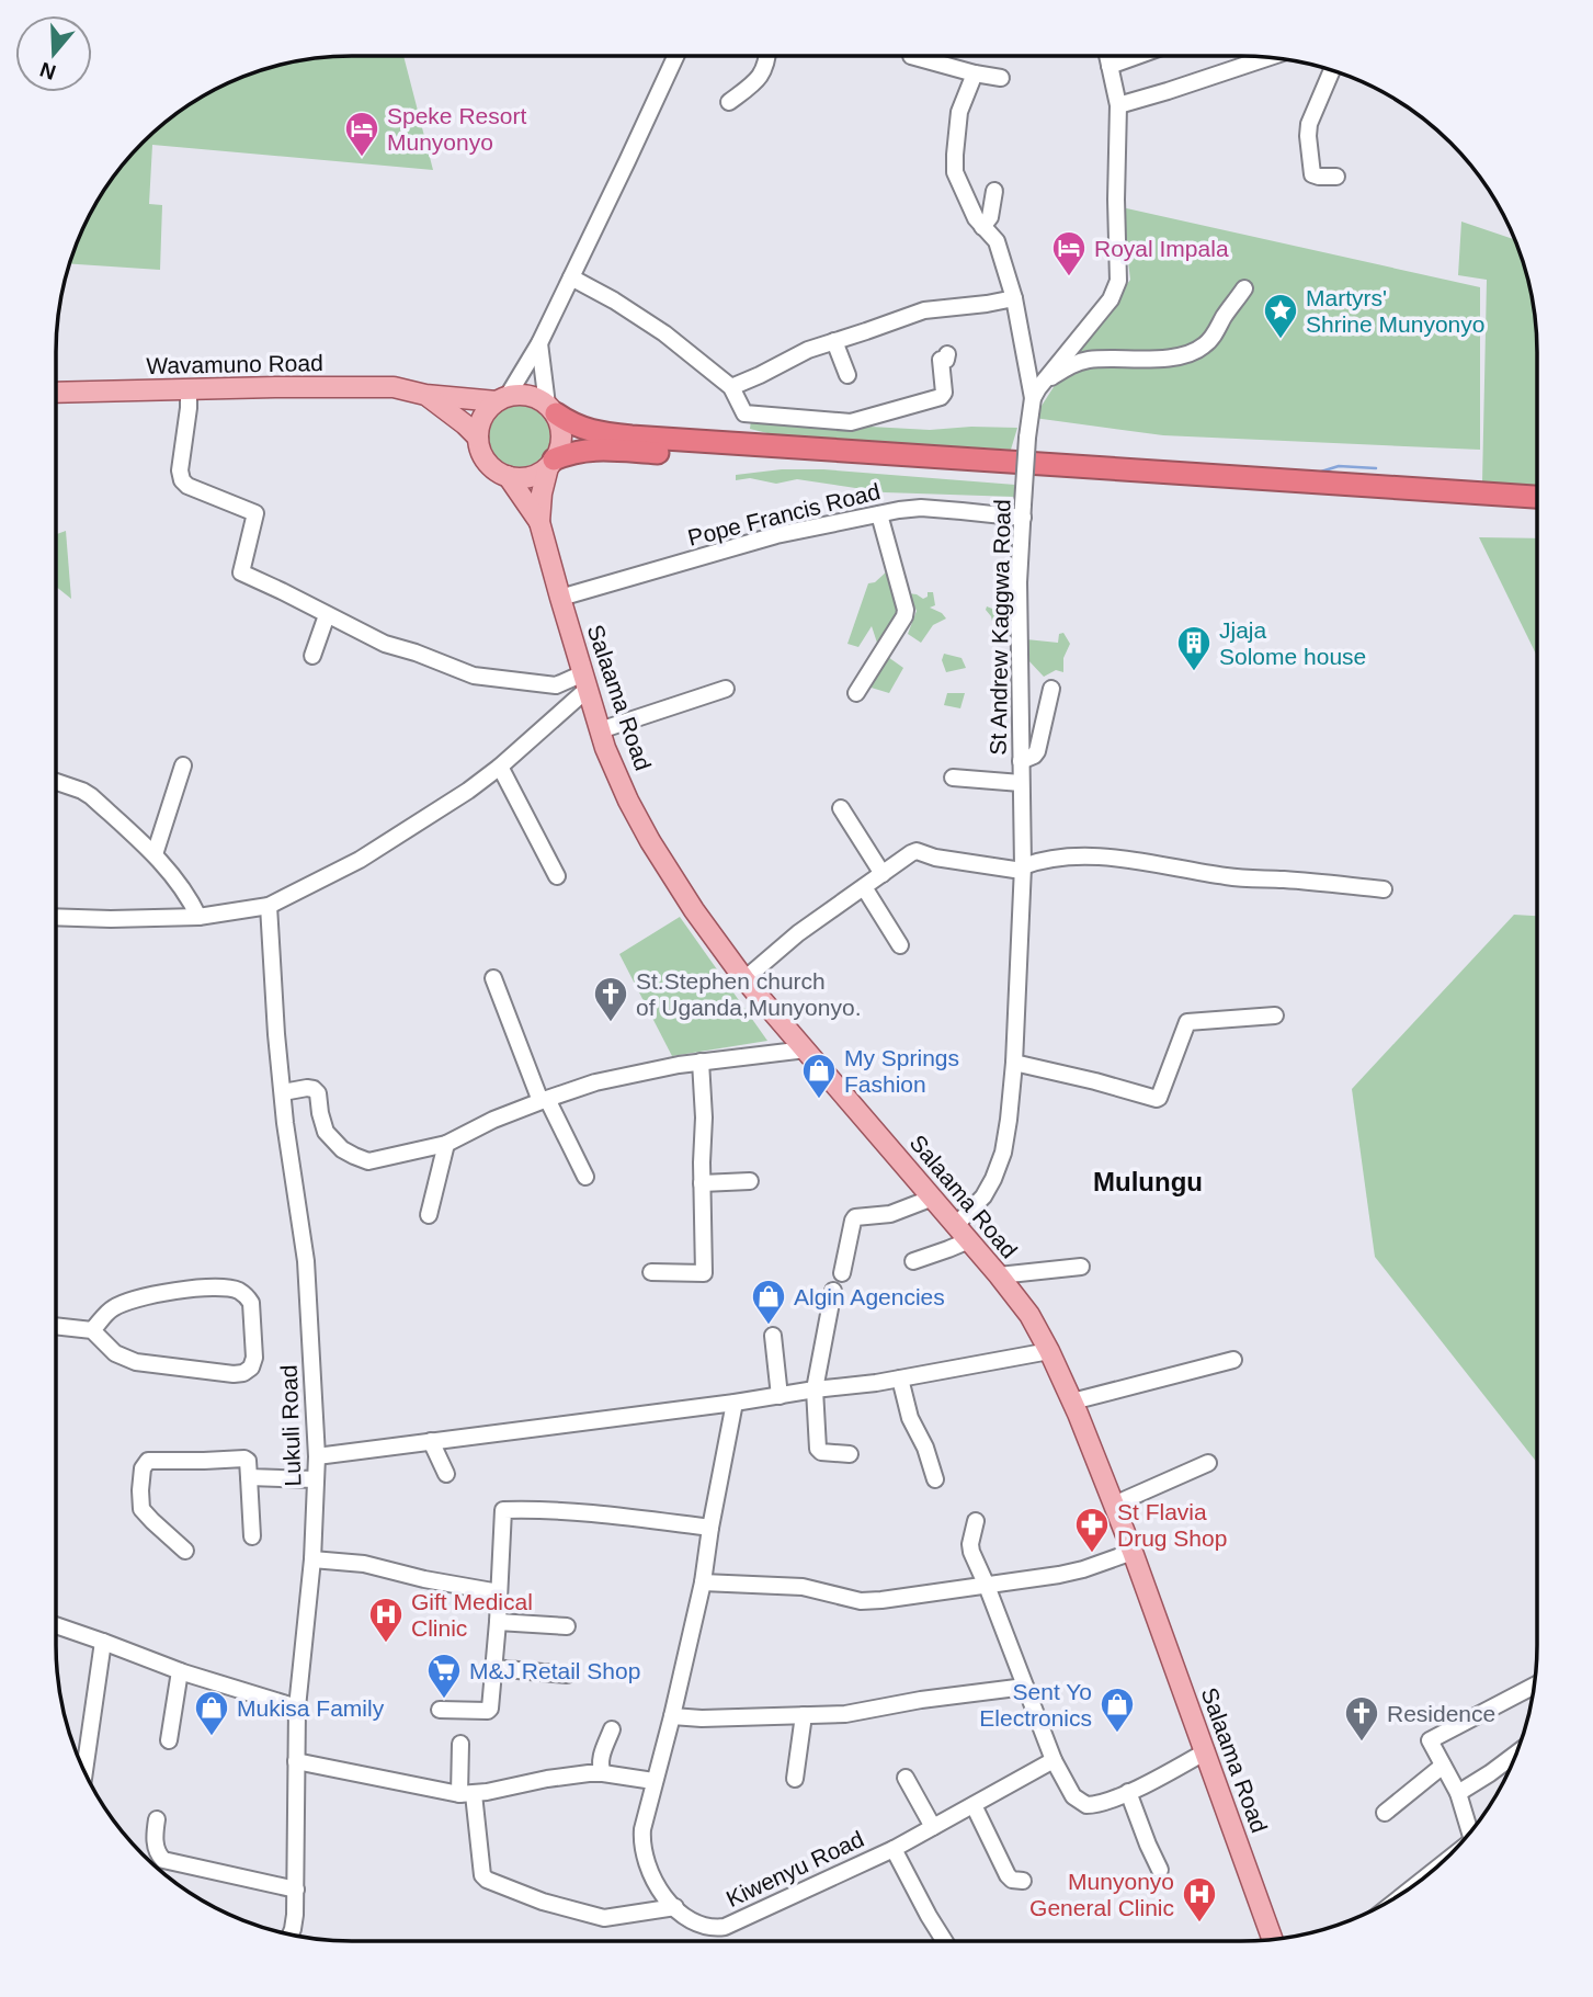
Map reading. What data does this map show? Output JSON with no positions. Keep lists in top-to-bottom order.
{
  "streets": {
    "main road": ["Wavamuno Road", "Salaama Road"],
    "street": [
      "Pope Francis Road",
      "St Andrew Kaggwa Road",
      "Lukuli Road",
      "Kiwenyu Road"
    ]
  },
  "crossings": [
    ["Wavamuno Road", "Salaama Road"],
    ["Pope Francis Road", "St Andrew Kaggwa Road"],
    ["Pope Francis Road", "Salaama Road"],
    ["St Andrew Kaggwa Road", "Salaama Road"]
  ],
  "districts": ["Mulungu"],
  "places": {
    "hotel": ["Speke Resort Munyonyo", "Royal Impala"],
    "place": ["Martyrs' Shrine Munyonyo"],
    "building": ["Jjaja Solome house"],
    "church": ["St.Stephen church of Uganda,Munyonyo.", "Residence"],
    "shop": [
      "My Springs Fashion",
      "Algin Agencies",
      "Sent Yo Electronics",
      "Mukisa Family"
    ],
    "pharmacy": ["St Flavia Drug Shop"],
    "hospital": ["Gift Medical Clinic", "Munyonyo General Clinic"],
    "supermarket": ["M&J Retail Shop"]
  },
  "north": "bottom"
}
